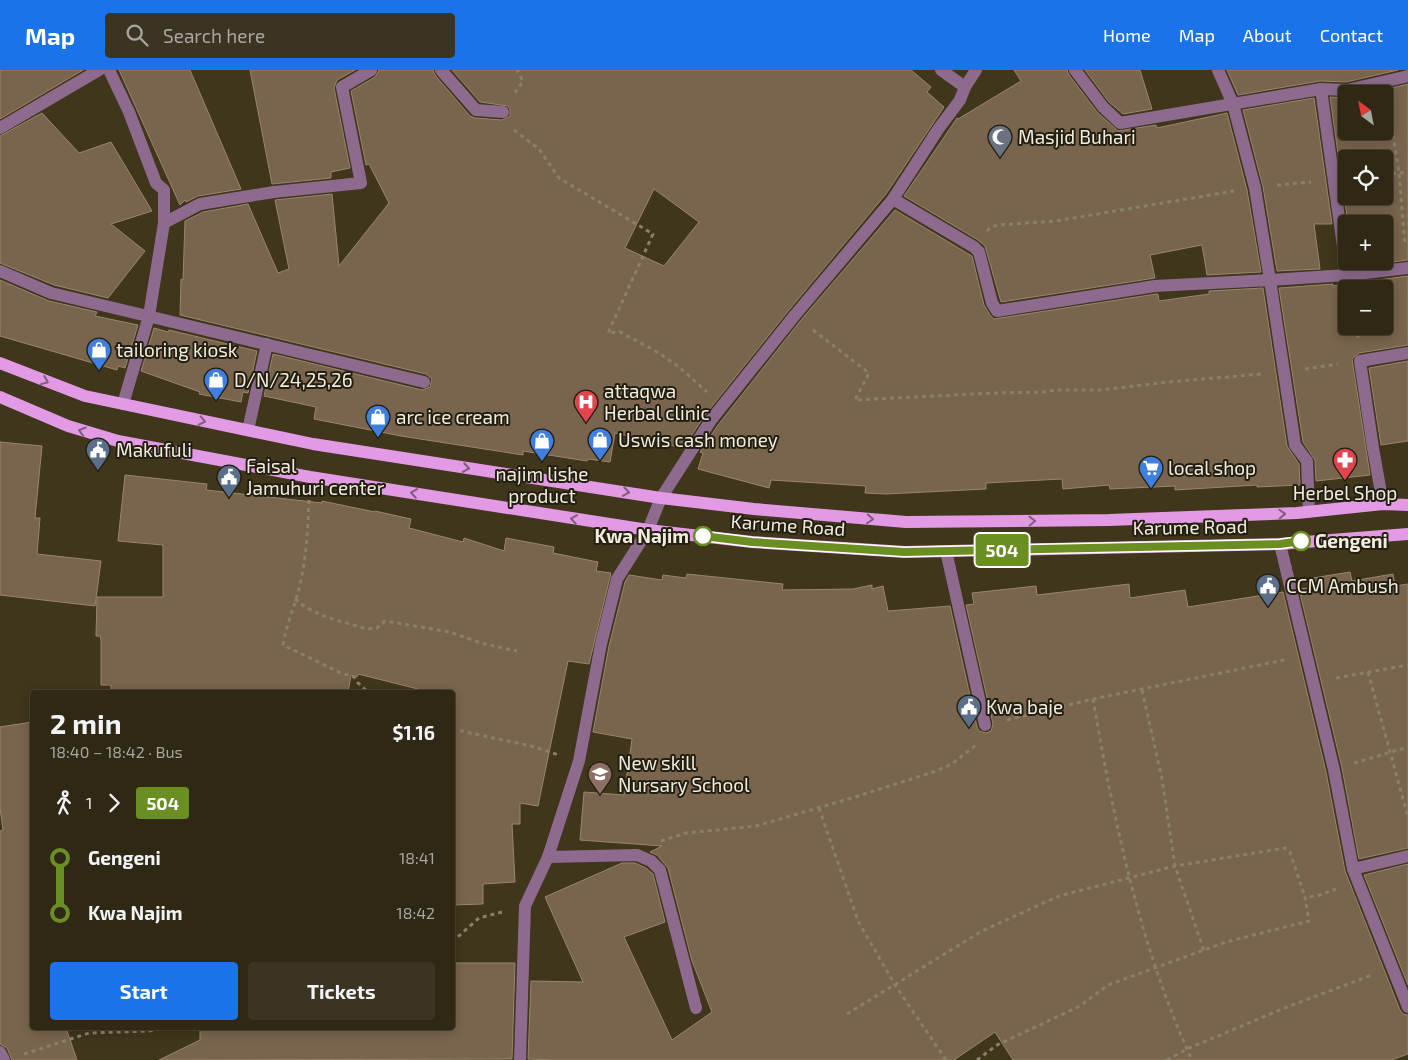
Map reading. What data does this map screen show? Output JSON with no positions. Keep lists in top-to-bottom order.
{
  "streets": {
    "main road": ["Karume Road"]
  },
  "places": {
    "mosque": ["Masjid Buhari"],
    "shop": [
      "tailoring kiosk",
      "D/N/24,25,26",
      "arc ice cream",
      "Uswis cash money",
      "najim lishe product"
    ],
    "hospital": ["attaqwa Herbal clinic"],
    "public building": [
      "Makufuli",
      "Faisal Jamuhuri center",
      "CCM Ambush",
      "Kwa baje"
    ],
    "pharmacy": ["Herbel Shop"],
    "supermarket": ["local shop"],
    "other": ["Kwa Najim", "Gengeni"],
    "school or university": ["New skill Nursary School"]
  },
  "lines": ["bus line 504"],
  "north": "top left",
  "page": {
    "header": "Map",
    "search": "Search here",
    "nav": [
      "Home",
      "Map",
      "About",
      "Contact"
    ],
    "on_map": "504",
    "map_buttons": ["+", "−"],
    "heading": ["2 min", "18:40 – 18:42 · Bus", "$1.16"],
    "legs": ["1", "504"],
    "list": [
      {
        "name": "Gengeni",
        "value": "18:41"
      },
      {
        "name": "Kwa Najim",
        "value": "18:42"
      }
    ],
    "buttons": ["Start", "Tickets"]
  }
}
